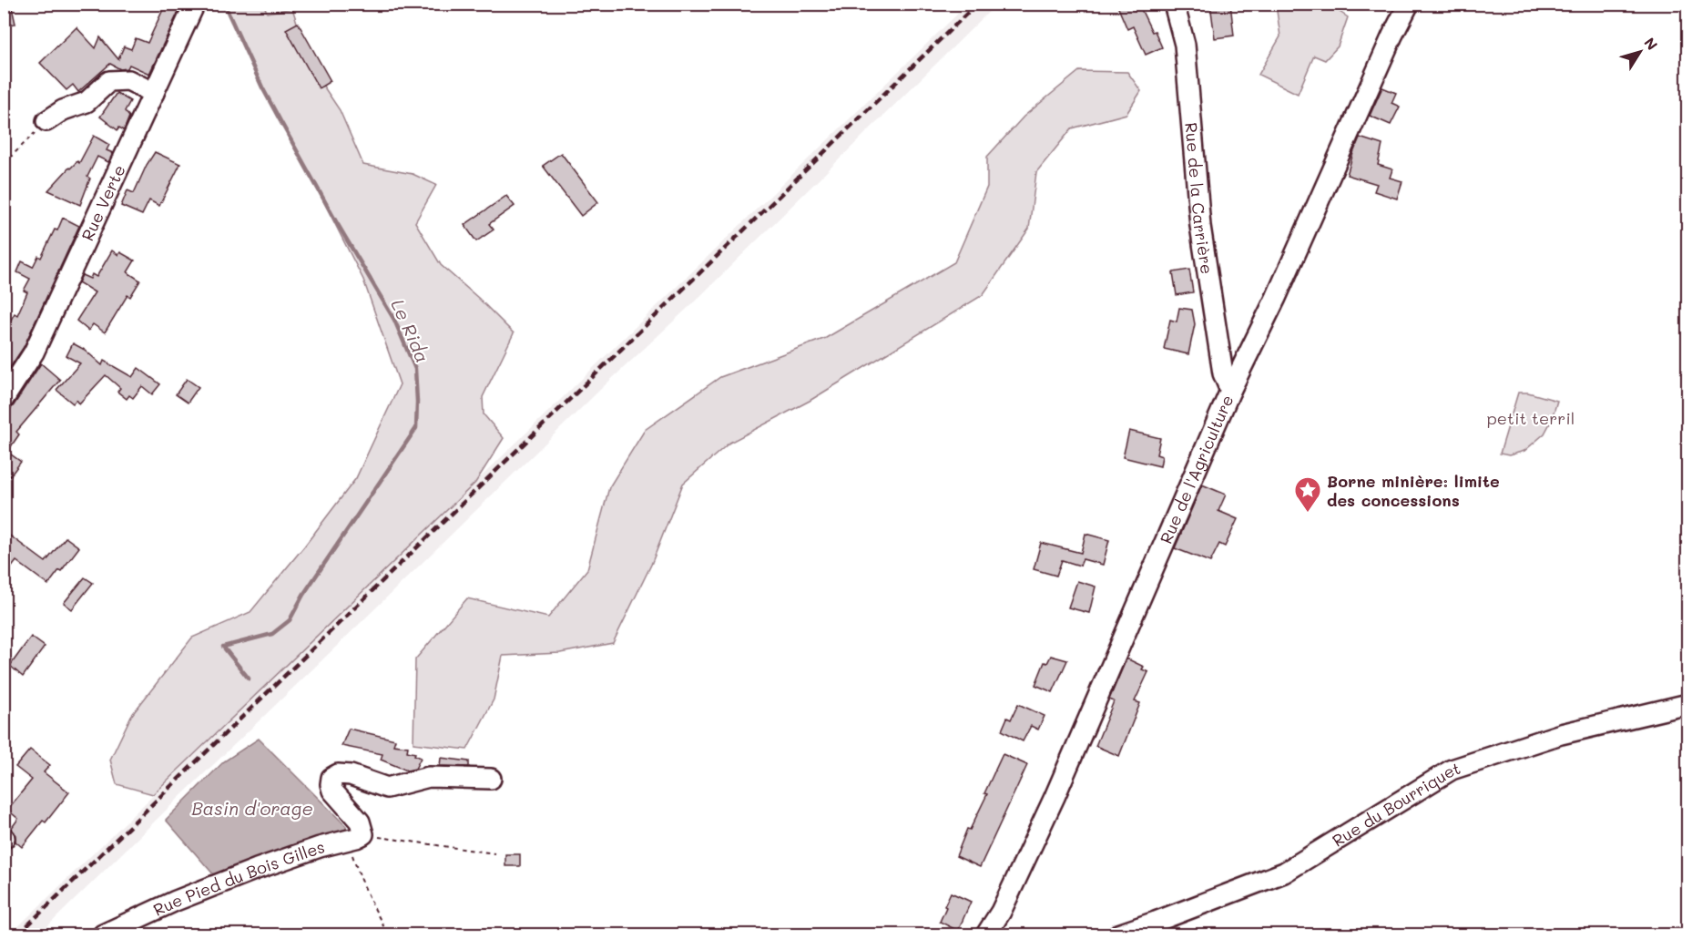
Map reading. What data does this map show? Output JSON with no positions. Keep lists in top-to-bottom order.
{
  "streets": {
    "street": [
      "Rue de la Carrière",
      "Rue Verte",
      "Rue de l'Agriculture",
      "Rue du Bourriquet",
      "Rue Pied du Bois Gilles"
    ]
  },
  "crossings": [
    ["Rue de la Carrière", "Rue de l'Agriculture"]
  ],
  "water": ["Le Rida", "Basin d'orage"],
  "parks": ["petit terril"],
  "places": {
    "place": ["Borne minière: limite des concessions"]
  },
  "north": "top right"
}
